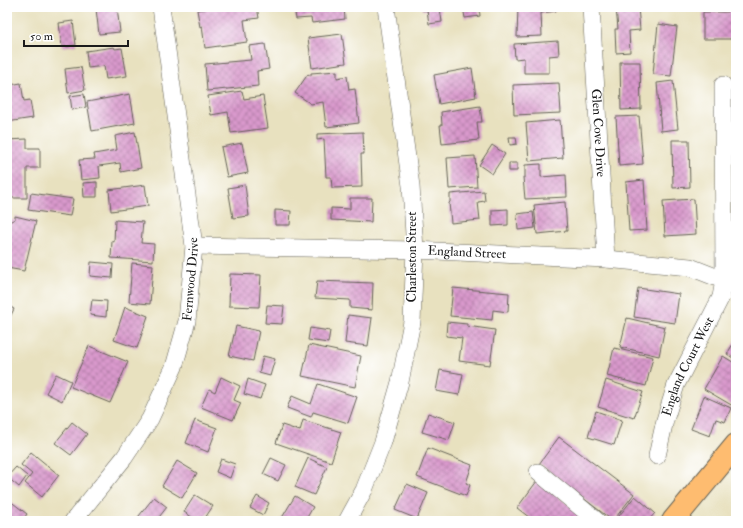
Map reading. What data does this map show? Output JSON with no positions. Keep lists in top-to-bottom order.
{
  "streets": {
    "street": [
      "Glen Cove Drive",
      "England Street",
      "Charleston Street",
      "Fernwood Drive",
      "England Court West"
    ]
  },
  "crossings": [
    ["Glen Cove Drive", "England Street"],
    ["England Street", "Charleston Street"],
    ["England Street", "Fernwood Drive"],
    ["England Street", "England Court West"]
  ],
  "scale_bar": "50 m"
}
